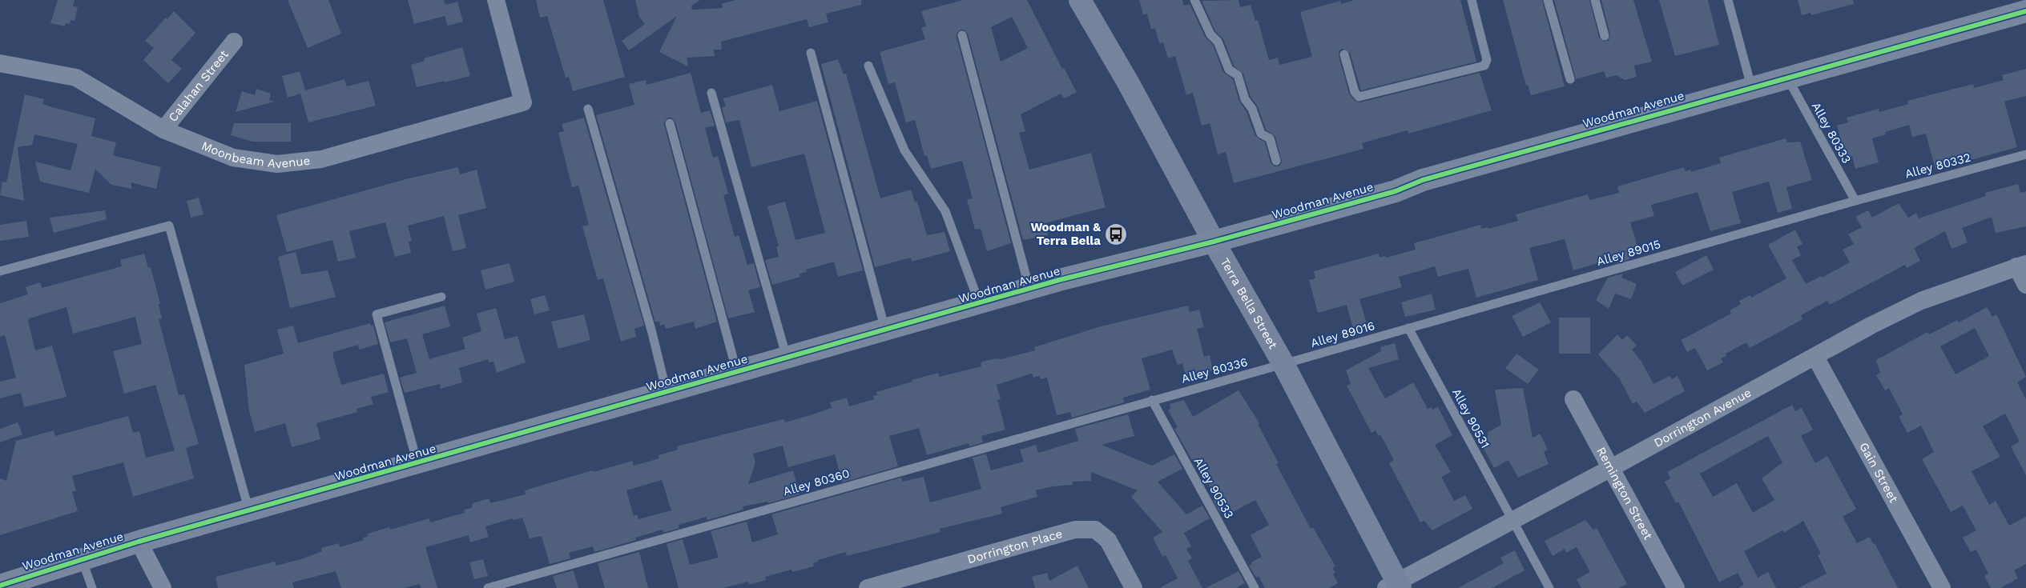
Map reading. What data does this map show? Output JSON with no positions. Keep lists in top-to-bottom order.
{
  "streets": {
    "main road": ["Woodman Avenue", "Terra Bella Street"],
    "street": [
      "Calahan Street",
      "Moonbeam Avenue",
      "Dorrington Avenue",
      "Gain Street",
      "Remington Street",
      "Dorrington Place"
    ],
    "lane": [
      "Alley 80333",
      "Alley 80332",
      "Alley 89015",
      "Alley 89016",
      "Alley 80336",
      "Alley 90531",
      "Alley 80360",
      "Alley 90533"
    ]
  },
  "crossings": [
    ["Calahan Street", "Moonbeam Avenue"],
    ["Woodman Avenue", "Alley 80333"],
    ["Woodman Avenue", "Terra Bella Street"],
    ["Alley 80333", "Alley 80332"],
    ["Alley 80333", "Alley 89015"],
    ["Alley 80332", "Alley 89015"],
    ["Alley 89015", "Alley 89016"],
    ["Alley 89015", "Alley 90531"],
    ["Terra Bella Street", "Alley 89016"],
    ["Terra Bella Street", "Alley 80336"],
    ["Terra Bella Street", "Dorrington Avenue"],
    ["Alley 89016", "Alley 80336"],
    ["Alley 89016", "Alley 90531"],
    ["Alley 80336", "Alley 80360"],
    ["Alley 80336", "Alley 90533"],
    ["Dorrington Avenue", "Alley 90531"],
    ["Dorrington Avenue", "Gain Street"],
    ["Dorrington Avenue", "Remington Street"],
    ["Alley 80360", "Alley 90533"]
  ],
  "places": {
    "bus stop": ["Woodman & Terra Bella"]
  }
}
